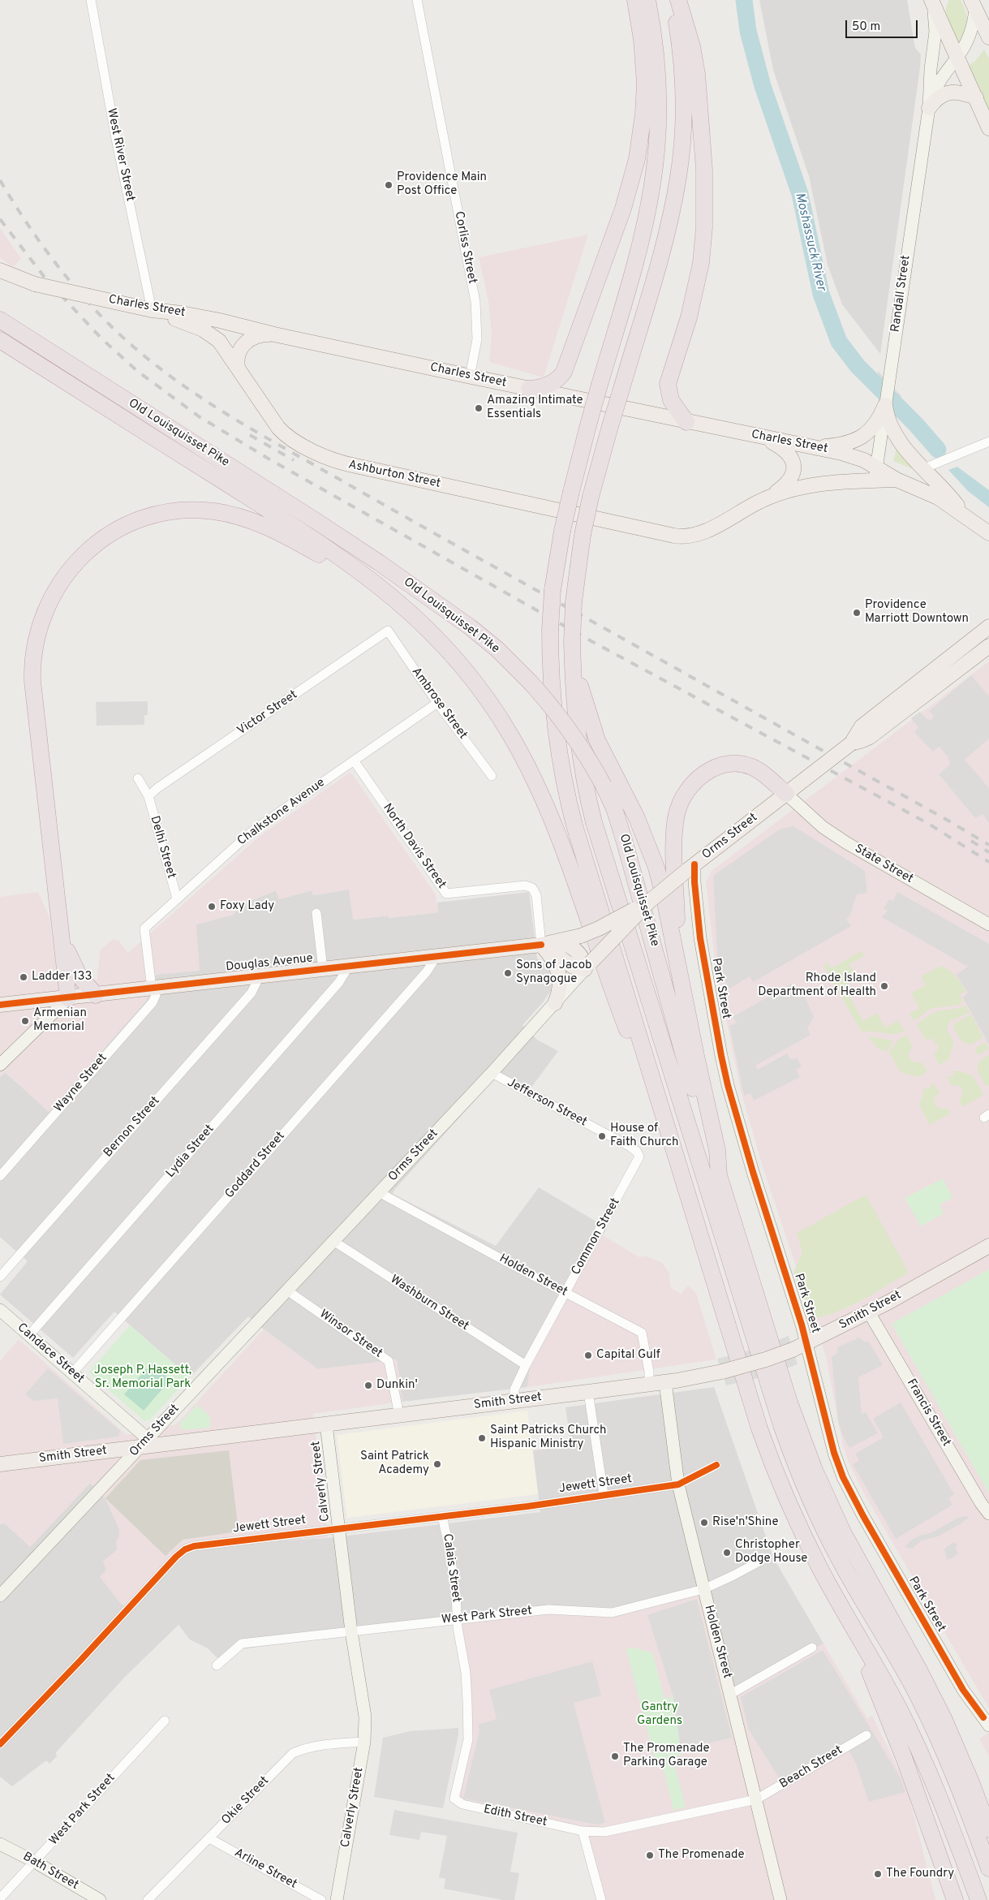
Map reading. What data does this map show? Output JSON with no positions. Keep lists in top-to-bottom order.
{
  "streets": {
    "highway": ["Old Louisquisset Pike"],
    "main road": [
      "Charles Street",
      "Ashburton Street",
      "Orms Street",
      "Douglas Avenue",
      "Smith Street"
    ],
    "street": [
      "West River Street",
      "Corliss Street",
      "Randall Street",
      "Ambrose Street",
      "Victor Street",
      "Chalkstone Avenue",
      "North Davis Street",
      "Delhi Street",
      "State Street",
      "Park Street",
      "Wayne Street",
      "Jefferson Street",
      "Bernon Street",
      "Lydia Street",
      "Goddard Street",
      "Common Street",
      "Holden Street",
      "Washburn Street",
      "Winsor Street",
      "Candace Street",
      "Francis Street",
      "Calverly Street",
      "Jewett Street",
      "Calais Street",
      "West Park Street",
      "Beach Street",
      "Okie Street",
      "Edith Street",
      "Arline Street",
      "Bath Street"
    ]
  },
  "crossings": [
    ["West River Street", "Charles Street"],
    ["West River Street", "Ashburton Street"],
    ["Corliss Street", "Charles Street"],
    ["Randall Street", "Charles Street"],
    ["Charles Street", "Ashburton Street"],
    ["Ambrose Street", "Victor Street"],
    ["Ambrose Street", "Chalkstone Avenue"],
    ["Victor Street", "Delhi Street"],
    ["Chalkstone Avenue", "North Davis Street"],
    ["Chalkstone Avenue", "Delhi Street"],
    ["Chalkstone Avenue", "Douglas Avenue"],
    ["Chalkstone Avenue", "Wayne Street"],
    ["Orms Street", "State Street"],
    ["Orms Street", "Douglas Avenue"],
    ["Orms Street", "Park Street"],
    ["Orms Street", "Jefferson Street"],
    ["Orms Street", "Holden Street"],
    ["Orms Street", "Washburn Street"],
    ["Orms Street", "Smith Street"],
    ["Orms Street", "Winsor Street"],
    ["Orms Street", "Candace Street"],
    ["North Davis Street", "Douglas Avenue"],
    ["Douglas Avenue", "Wayne Street"],
    ["Douglas Avenue", "Bernon Street"],
    ["Douglas Avenue", "Lydia Street"],
    ["Douglas Avenue", "Goddard Street"],
    ["Park Street", "Smith Street"],
    ["Jefferson Street", "Common Street"],
    ["Lydia Street", "Candace Street"],
    ["Goddard Street", "Candace Street"],
    ["Common Street", "Holden Street"],
    ["Common Street", "Washburn Street"],
    ["Common Street", "Smith Street"],
    ["Holden Street", "Smith Street"],
    ["Holden Street", "Jewett Street"],
    ["Holden Street", "West Park Street"],
    ["Holden Street", "Beach Street"],
    ["Holden Street", "Edith Street"],
    ["Smith Street", "Winsor Street"],
    ["Smith Street", "Candace Street"],
    ["Smith Street", "Francis Street"],
    ["Smith Street", "Calverly Street"],
    ["Calverly Street", "Jewett Street"],
    ["Calverly Street", "West Park Street"],
    ["Calverly Street", "Okie Street"],
    ["Jewett Street", "Calais Street"],
    ["Calais Street", "West Park Street"],
    ["Calais Street", "Edith Street"],
    ["West Park Street", "Edith Street"],
    ["West Park Street", "Bath Street"],
    ["Beach Street", "Edith Street"],
    ["Okie Street", "Arline Street"]
  ],
  "water": ["Moshassuck River"],
  "parks": ["Joseph P. Hassett, Sr. Memorial Park", "Gantry Gardens"],
  "places": [
    "Providence Main Post Office",
    "Amazing Intimate Essentials",
    "Providence Marriott Downtown",
    "Foxy Lady",
    "Sons of Jacob Synagogue",
    "Ladder 133",
    "Rhode Island Department of Health",
    "Armenian Memorial",
    "House of Faith Church",
    "Capital Gulf",
    "Dunkin'",
    "Saint Patricks Church Hispanic Ministry",
    "Saint Patrick Academy",
    "Rise'n'Shine",
    "Christopher Dodge House",
    "The Promenade Parking Garage",
    "The Promenade",
    "The Foundry"
  ],
  "scale_bar": "50 m"
}
